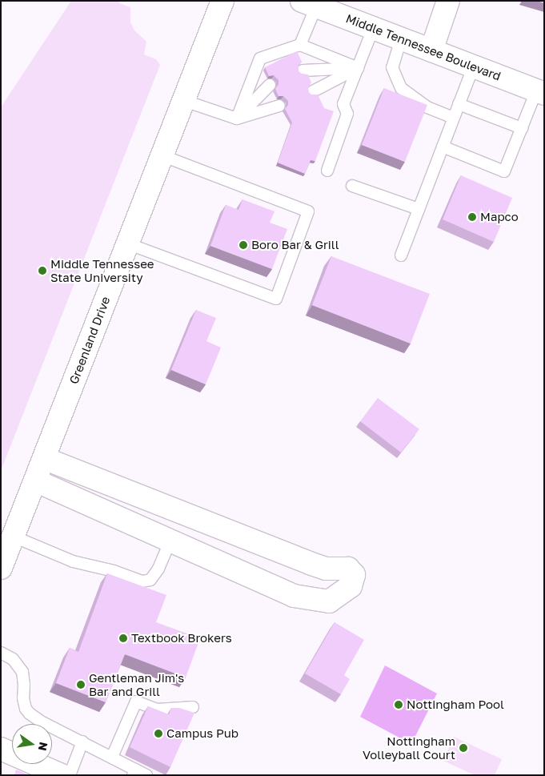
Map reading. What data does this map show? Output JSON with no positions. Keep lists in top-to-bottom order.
{
  "streets": {
    "street": ["Middle Tennessee Boulevard", "Greenland Drive"]
  },
  "places": [
    "Mapco",
    "Boro Bar & Grill",
    "Middle Tennessee State University",
    "Textbook Brokers",
    "Gentleman Jim's Bar and Grill",
    "Nottingham Pool",
    "Campus Pub",
    "Nottingham Volleyball Court"
  ],
  "north": "right"
}
